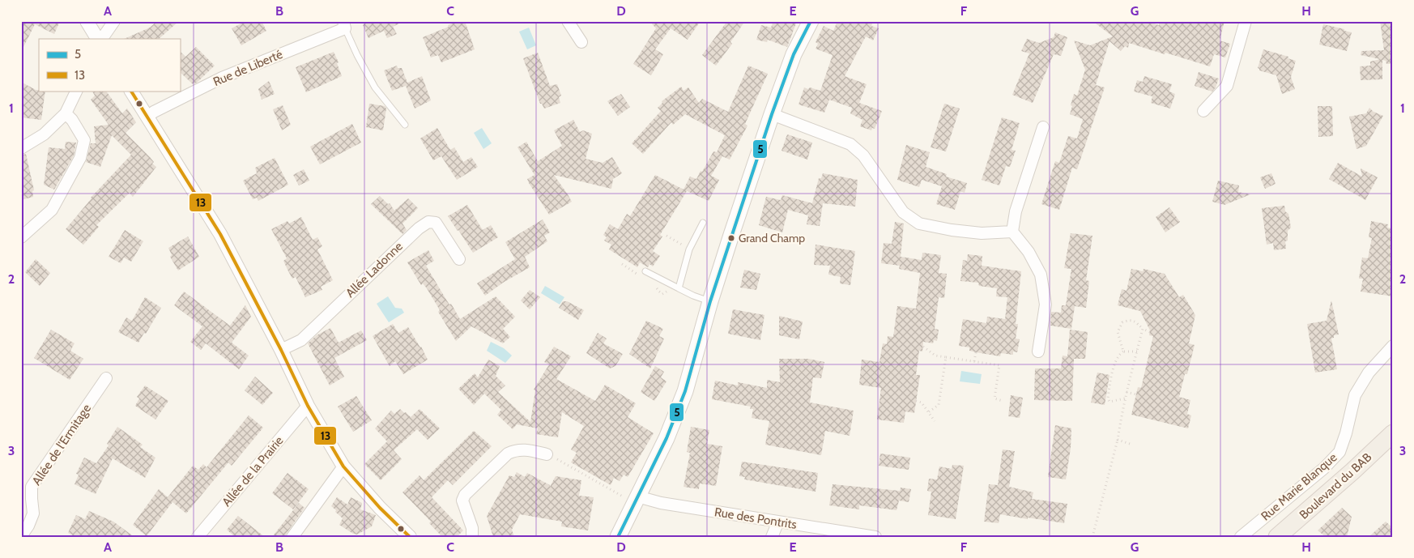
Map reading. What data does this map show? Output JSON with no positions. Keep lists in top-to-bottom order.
{
  "streets": {
    "main road": ["Boulevard du BAB"],
    "street": [
      "Rue de Liberté",
      "Allée Ladonne",
      "Allée de l'Ermitage",
      "Allée de la Prairie",
      "Rue Marie Blanque",
      "Rue des Pontrits"
    ]
  },
  "places": ["Grand Champ"],
  "lines": ["transit line 5", "transit line 13"],
  "legend": ["5", "13"],
  "grid": {
    "columns": [
      "A",
      "B",
      "C",
      "D",
      "E",
      "F",
      "G",
      "H"
    ],
    "rows": ["1", "2", "3"]
  }
}
